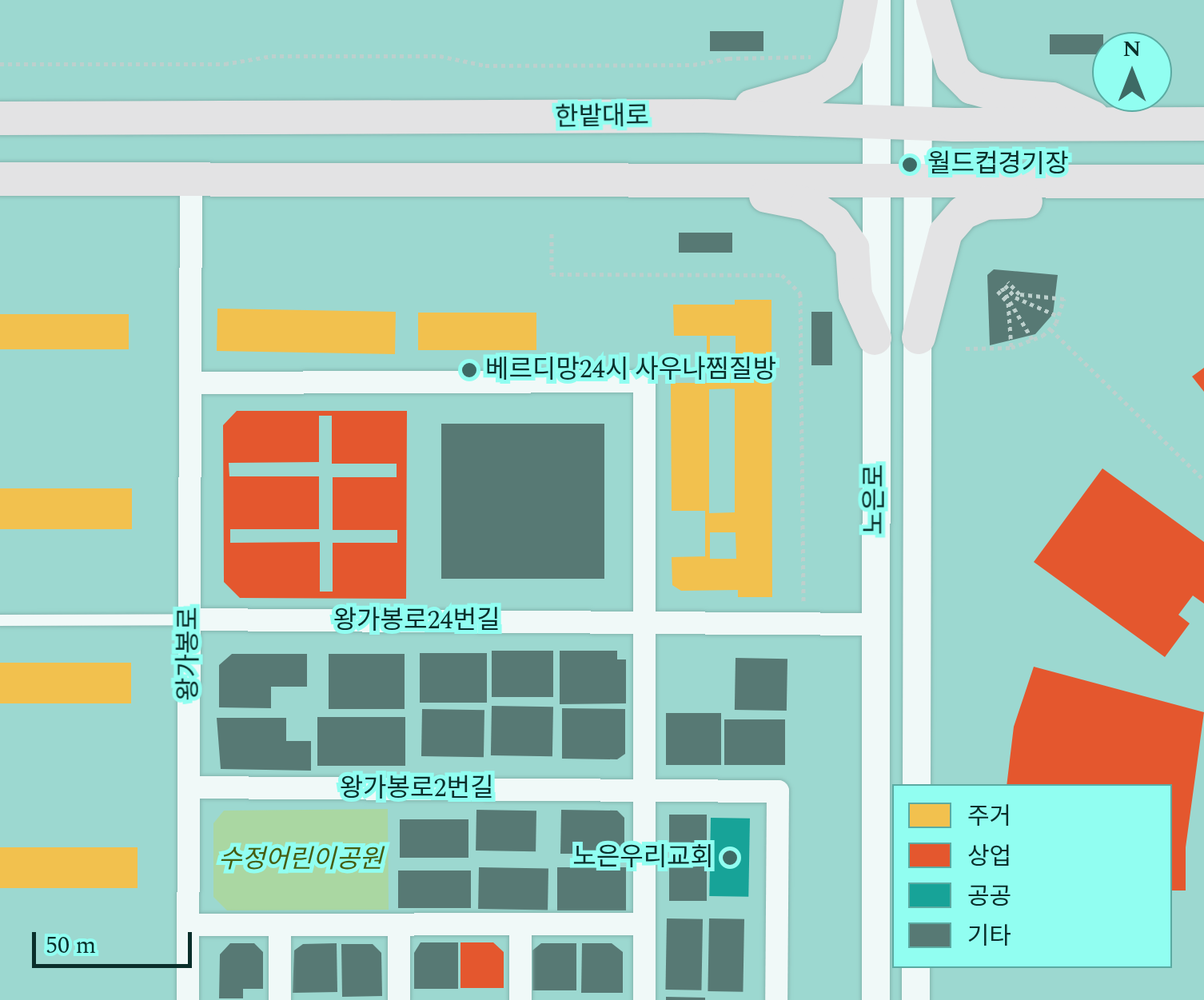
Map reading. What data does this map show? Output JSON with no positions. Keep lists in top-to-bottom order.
{
  "streets": {
    "main road": ["한밭대로"],
    "street": [
      "노은로",
      "왕가봉로24번길",
      "왕가봉로",
      "왕가봉로2번길"
    ]
  },
  "crossings": [
    ["한밭대로", "노은로"],
    ["노은로", "왕가봉로24번길"],
    ["왕가봉로24번길", "왕가봉로"],
    ["왕가봉로", "왕가봉로2번길"]
  ],
  "parks": ["수정어린이공원"],
  "places": ["월드컵경기장", "베르디망24시 사우나찜질방", "노은우리교회"],
  "legend": [
    "주거",
    "상업",
    "공공",
    "기타"
  ],
  "scale_bar": "50 m",
  "north": "top"
}
